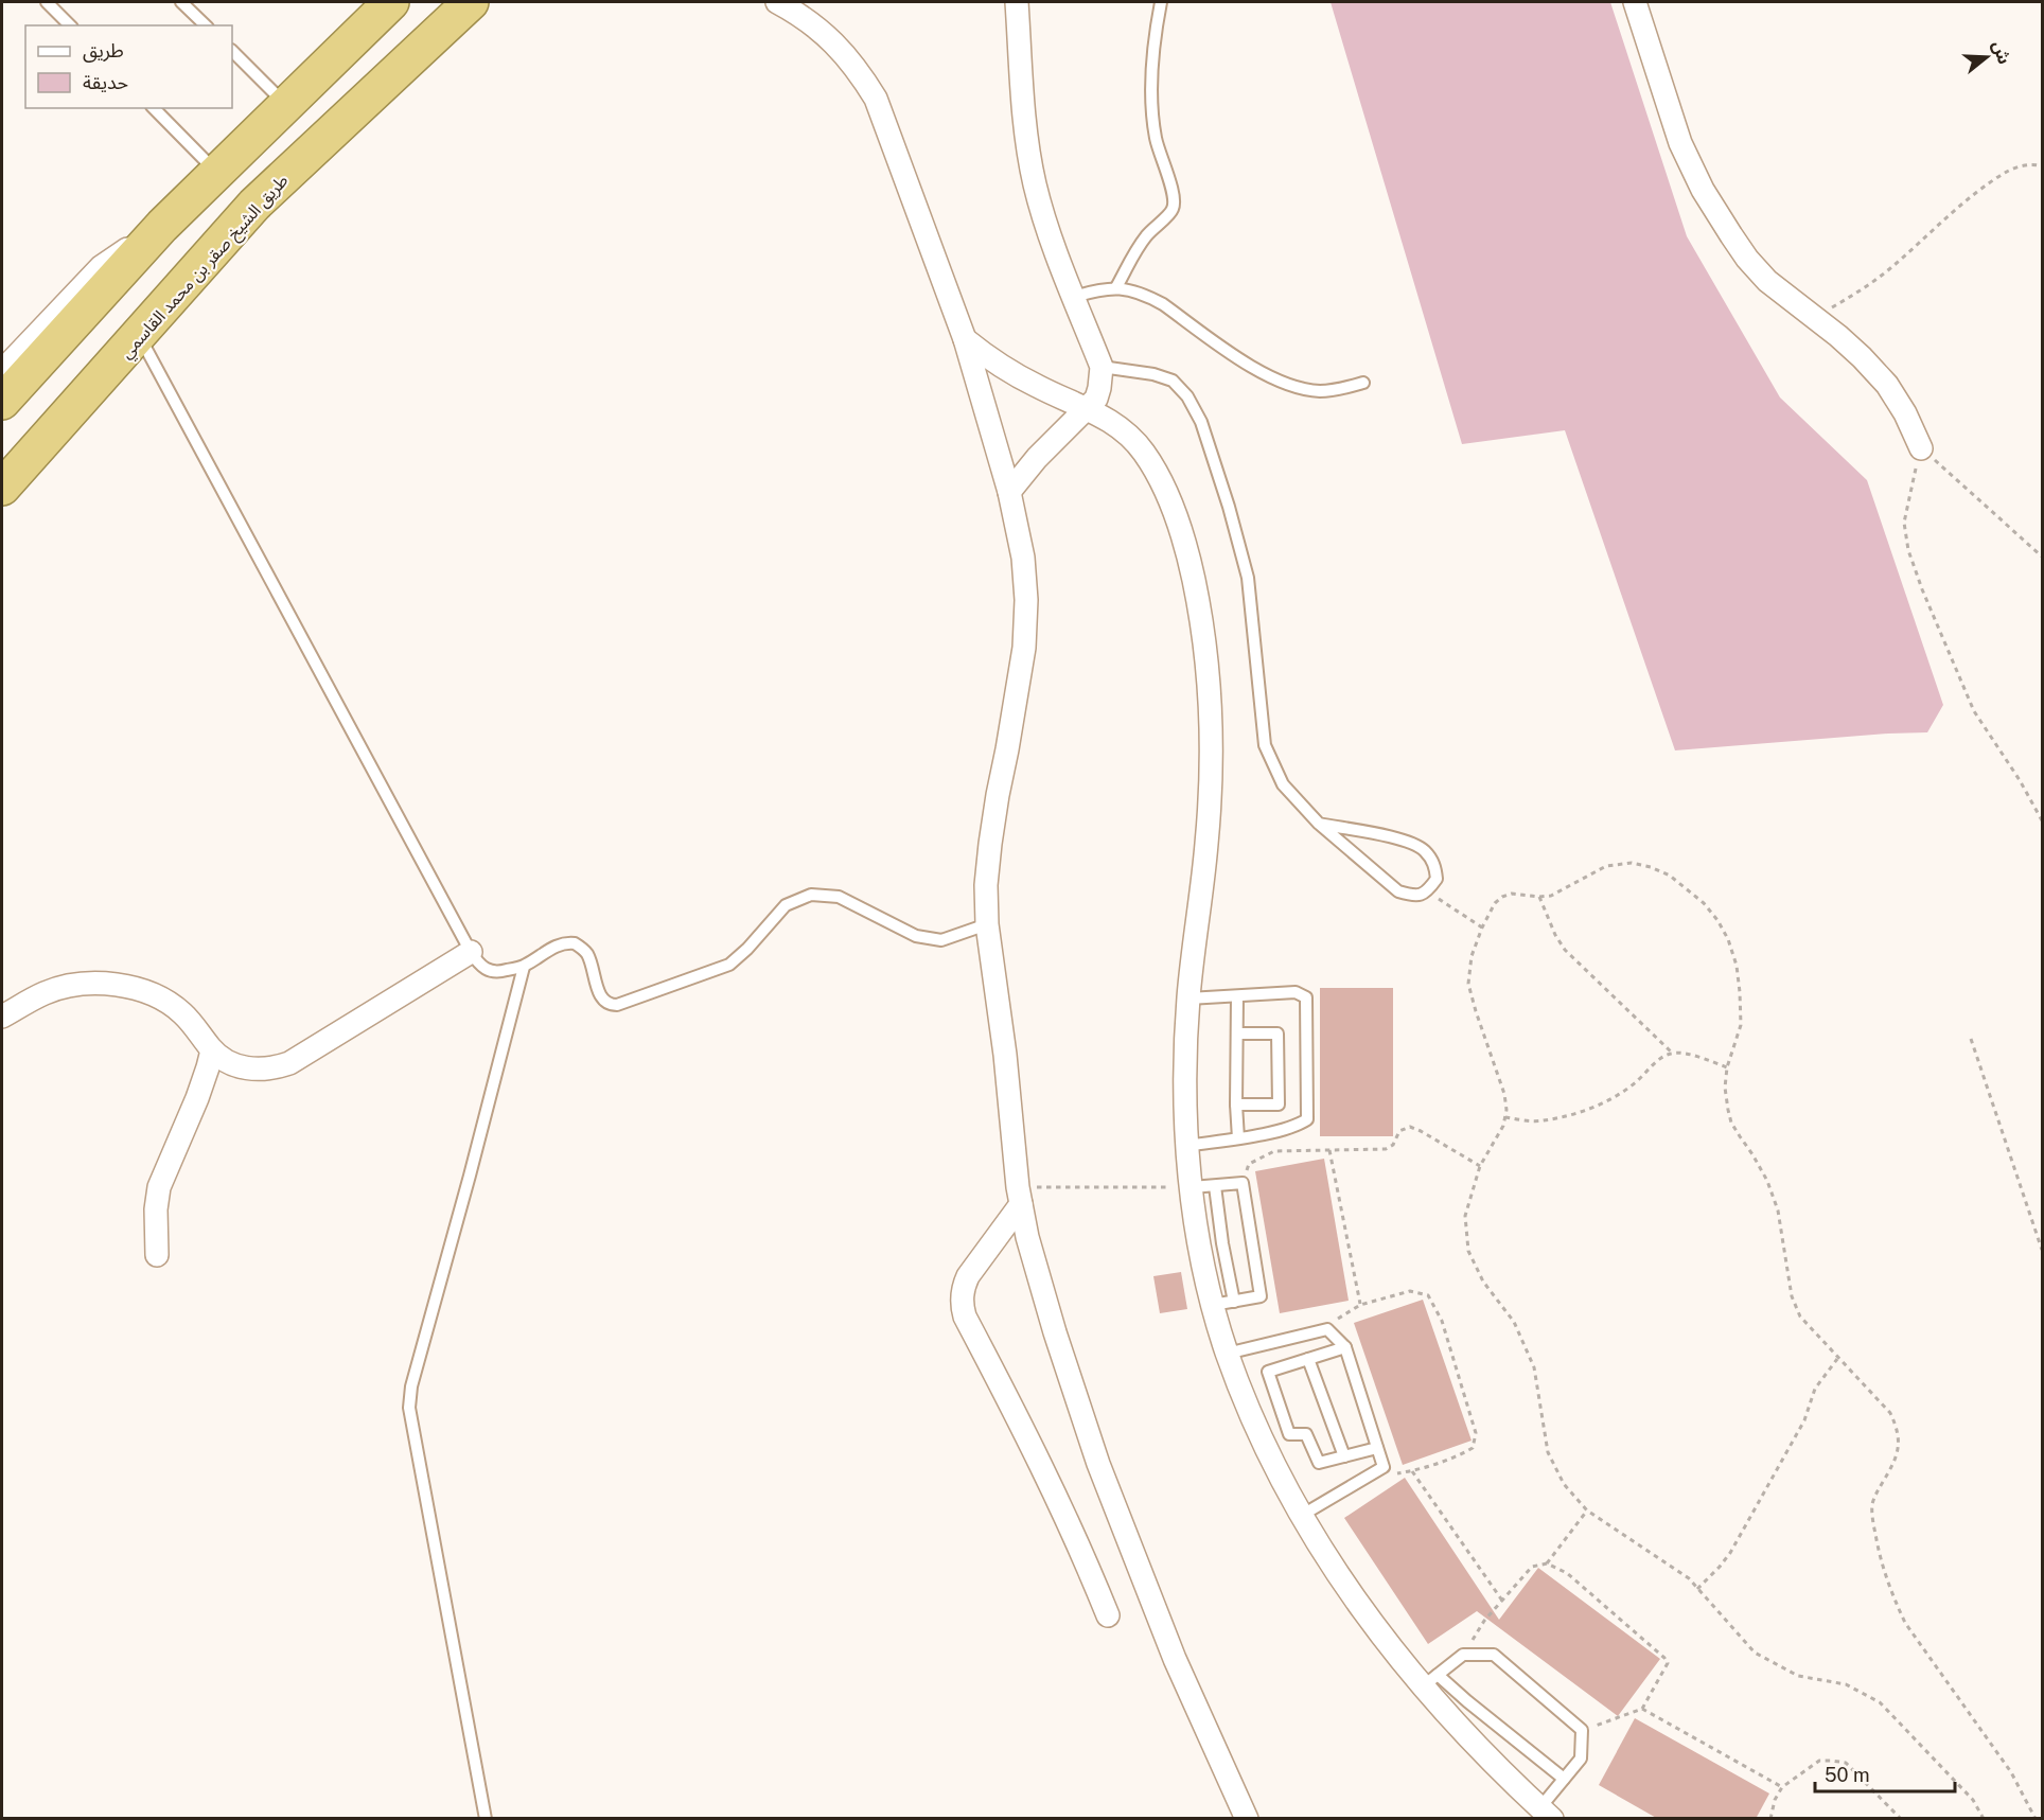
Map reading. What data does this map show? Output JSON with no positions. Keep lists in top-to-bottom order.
{
  "streets": {
    "highway": ["طريق الشيخ صقر بن محمد القاسمي"]
  },
  "legend": ["طريق", "حديقة"],
  "scale_bar": "50 m",
  "north": "right"
}
